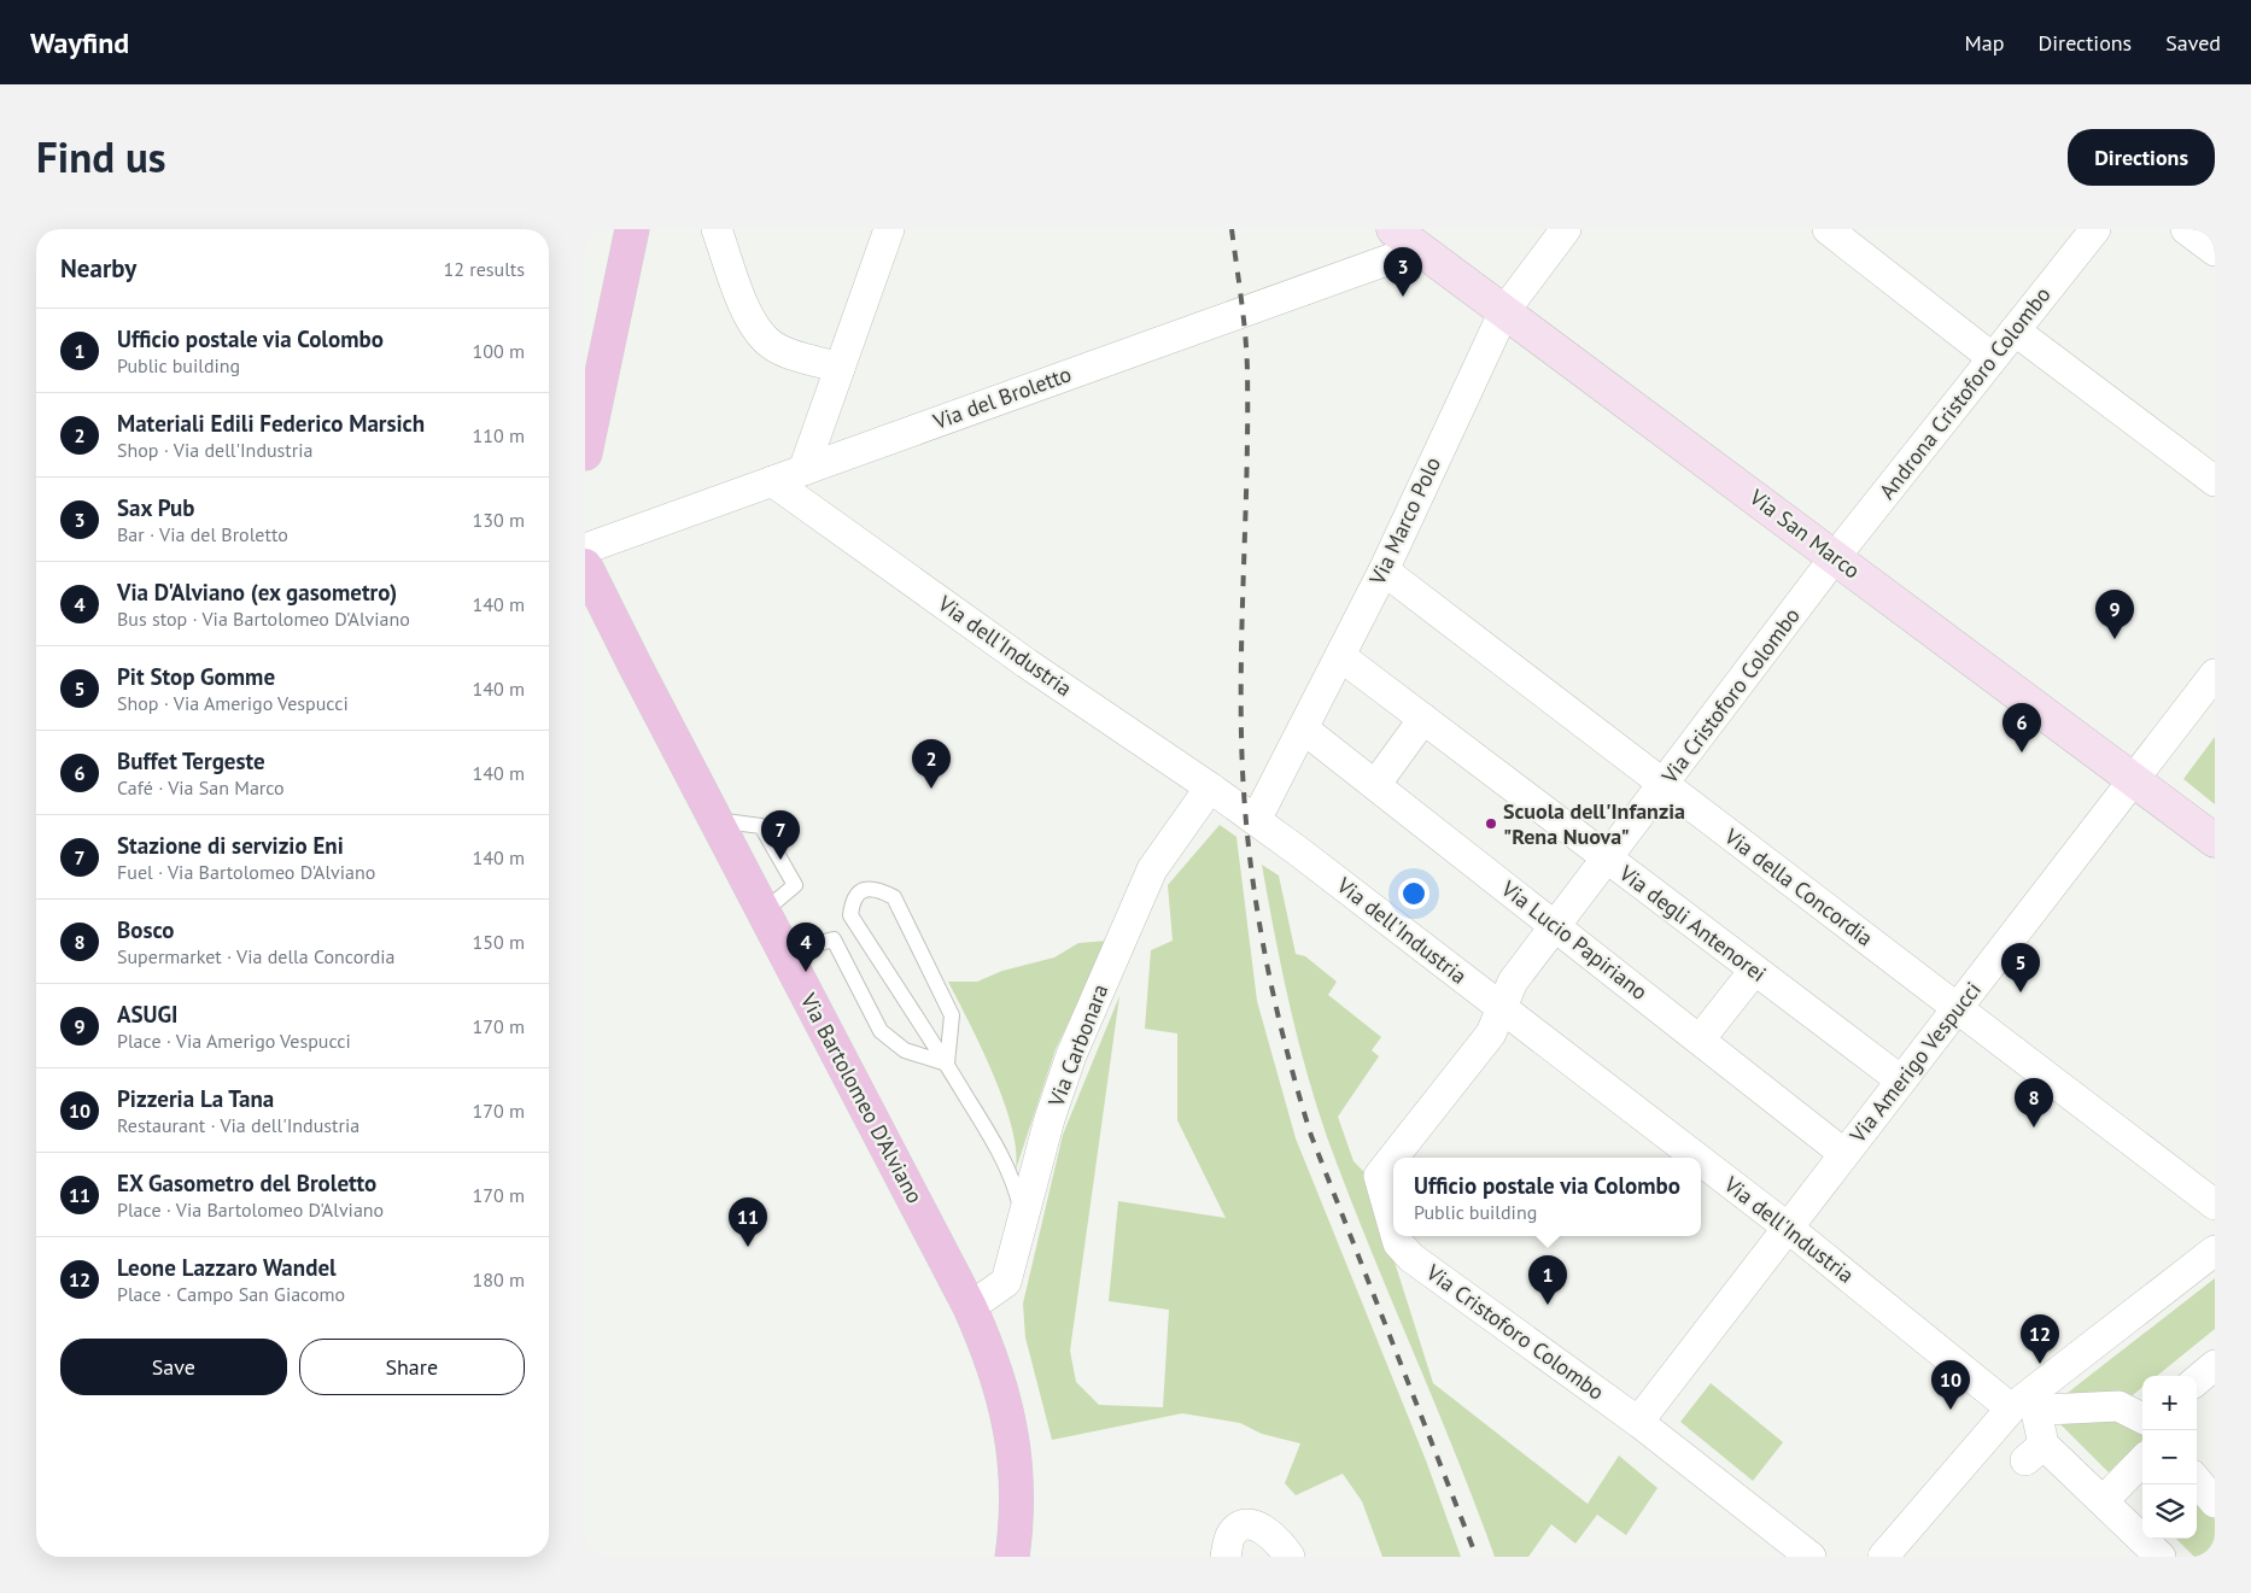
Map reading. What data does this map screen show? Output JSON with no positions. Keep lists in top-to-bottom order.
{
  "streets": {
    "main road": ["Via Bartolomeo D'Alviano"],
    "street": [
      "Androna Cristoforo Colombo",
      "Via del Broletto",
      "Via Marco Polo",
      "Via San Marco",
      "Via dell'Industria",
      "Via Cristoforo Colombo",
      "Via della Concordia",
      "Via degli Antenorei",
      "Via Lucio Papiriano",
      "Via Carbonara",
      "Via Amerigo Vespucci"
    ]
  },
  "crossings": [
    ["Androna Cristoforo Colombo", "Via San Marco"],
    ["Androna Cristoforo Colombo", "Via Cristoforo Colombo"],
    ["Via del Broletto", "Via San Marco"],
    ["Via del Broletto", "Via dell'Industria"],
    ["Via Marco Polo", "Via San Marco"],
    ["Via Marco Polo", "Via dell'Industria"],
    ["Via Marco Polo", "Via della Concordia"],
    ["Via Marco Polo", "Via degli Antenorei"],
    ["Via Marco Polo", "Via Lucio Papiriano"],
    ["Via San Marco", "Via Cristoforo Colombo"],
    ["Via San Marco", "Via Amerigo Vespucci"],
    ["Via dell'Industria", "Via Cristoforo Colombo"],
    ["Via dell'Industria", "Via Carbonara"],
    ["Via dell'Industria", "Via Amerigo Vespucci"],
    ["Via Cristoforo Colombo", "Via della Concordia"],
    ["Via Cristoforo Colombo", "Via degli Antenorei"],
    ["Via Cristoforo Colombo", "Via Lucio Papiriano"],
    ["Via Cristoforo Colombo", "Via Amerigo Vespucci"],
    ["Via della Concordia", "Via Amerigo Vespucci"],
    ["Via degli Antenorei", "Via Amerigo Vespucci"],
    ["Via Lucio Papiriano", "Via Amerigo Vespucci"],
    ["Via Carbonara", "Via Bartolomeo D'Alviano"]
  ],
  "places": ["Scuola dell'Infanzia \"Rena Nuova\""],
  "page": {
    "header": "Wayfind",
    "nav": ["Map", "Directions", "Saved"],
    "title": "Find us",
    "buttons": [
      "Directions",
      ["Save", "Share"]
    ],
    "heading": ["Nearby", "12 results"],
    "pins": [
      "3",
      "9",
      "6",
      "2",
      "7",
      "4",
      "5",
      "8",
      "11",
      "1",
      "12",
      "10"
    ],
    "list": [
      {
        "mark": "1",
        "name": "Ufficio postale via Colombo",
        "note": "Public building",
        "value": "100 m"
      },
      {
        "mark": "2",
        "name": "Materiali Edili Federico Marsich",
        "note": "Shop · Via dell'Industria",
        "value": "110 m"
      },
      {
        "mark": "3",
        "name": "Sax Pub",
        "note": "Bar · Via del Broletto",
        "value": "130 m"
      },
      {
        "mark": "4",
        "name": "Via D'Alviano (ex gasometro)",
        "note": "Bus stop · Via Bartolomeo D'Alviano",
        "value": "140 m"
      },
      {
        "mark": "5",
        "name": "Pit Stop Gomme",
        "note": "Shop · Via Amerigo Vespucci",
        "value": "140 m"
      },
      {
        "mark": "6",
        "name": "Buffet Tergeste",
        "note": "Café · Via San Marco",
        "value": "140 m"
      },
      {
        "mark": "7",
        "name": "Stazione di servizio Eni",
        "note": "Fuel · Via Bartolomeo D'Alviano",
        "value": "140 m"
      },
      {
        "mark": "8",
        "name": "Bosco",
        "note": "Supermarket · Via della Concordia",
        "value": "150 m"
      },
      {
        "mark": "9",
        "name": "ASUGI",
        "note": "Place · Via Amerigo Vespucci",
        "value": "170 m"
      },
      {
        "mark": "10",
        "name": "Pizzeria La Tana",
        "note": "Restaurant · Via dell'Industria",
        "value": "170 m"
      },
      {
        "mark": "11",
        "name": "EX Gasometro del Broletto",
        "note": "Place · Via Bartolomeo D'Alviano",
        "value": "170 m"
      },
      {
        "mark": "12",
        "name": "Leone Lazzaro Wandel",
        "note": "Place · Campo San Giacomo",
        "value": "180 m"
      }
    ],
    "popup": ["Ufficio postale via Colombo", "Public building"],
    "map_buttons": ["+", "−"]
  }
}
